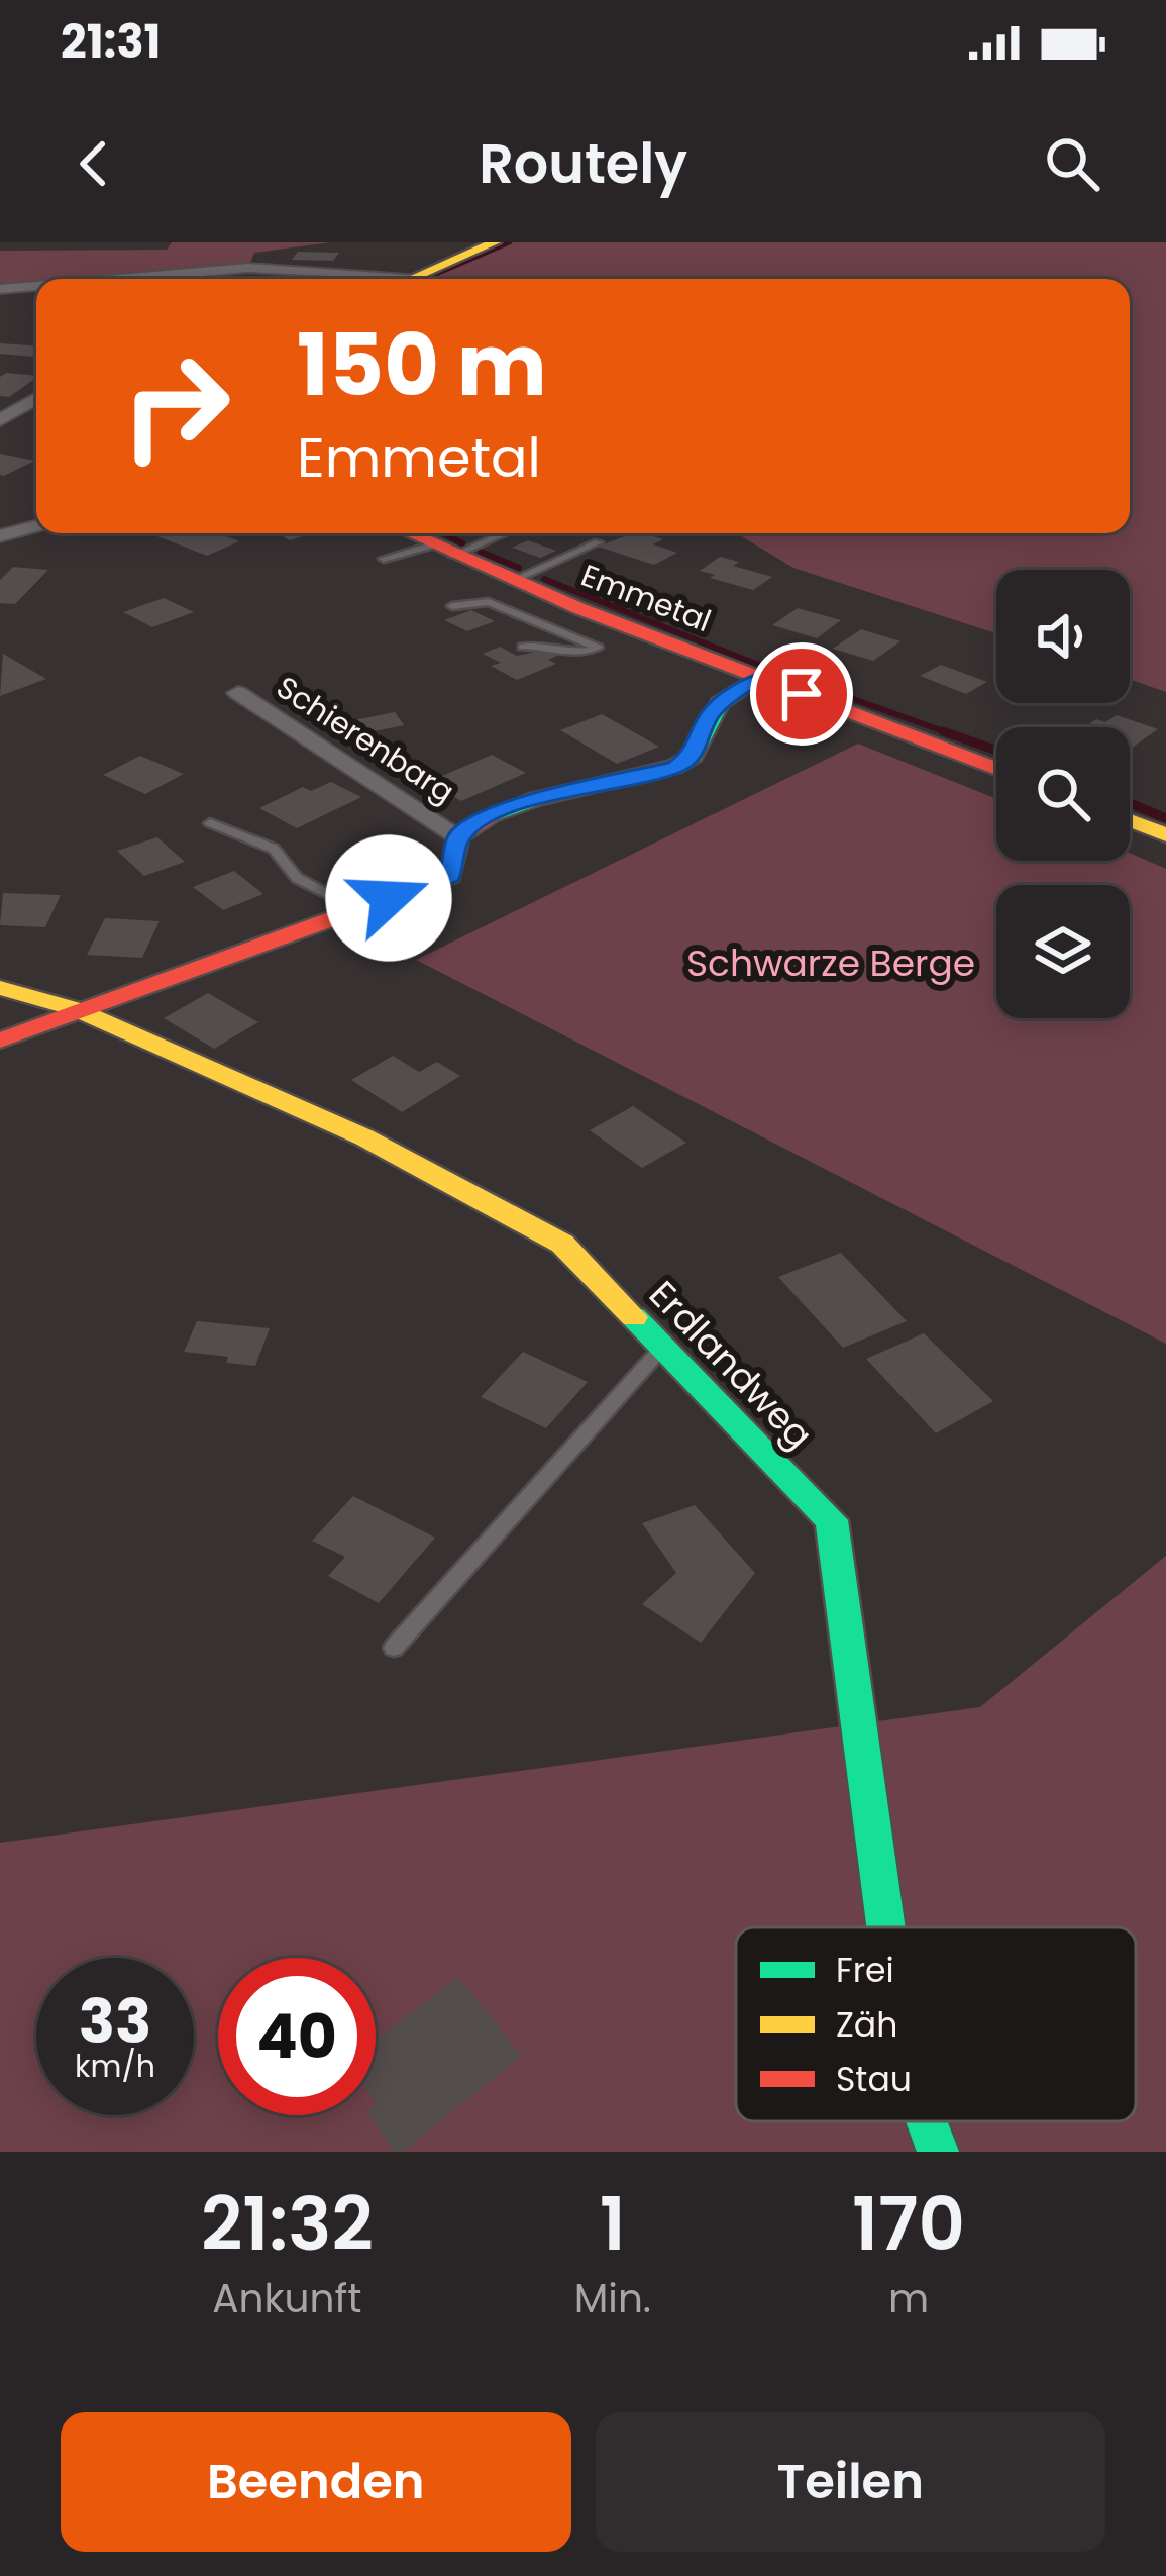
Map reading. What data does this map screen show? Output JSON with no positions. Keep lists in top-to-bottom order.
{
  "streets": {
    "street": ["Emmetal", "Schierenbarg", "Erdlandweg"]
  },
  "parks": ["Schwarze Berge"],
  "legend": ["Frei", "Zäh", "Stau"],
  "page": {
    "status": "21:31",
    "header": "Routely",
    "turn": ["150 m", "Emmetal"],
    "speed": "33 km/h",
    "limit": "40",
    "eta": [
      "21:32",
      "Ankunft",
      "1",
      "Min.",
      "170",
      "m"
    ],
    "buttons": ["Beenden", "Teilen"]
  }
}
